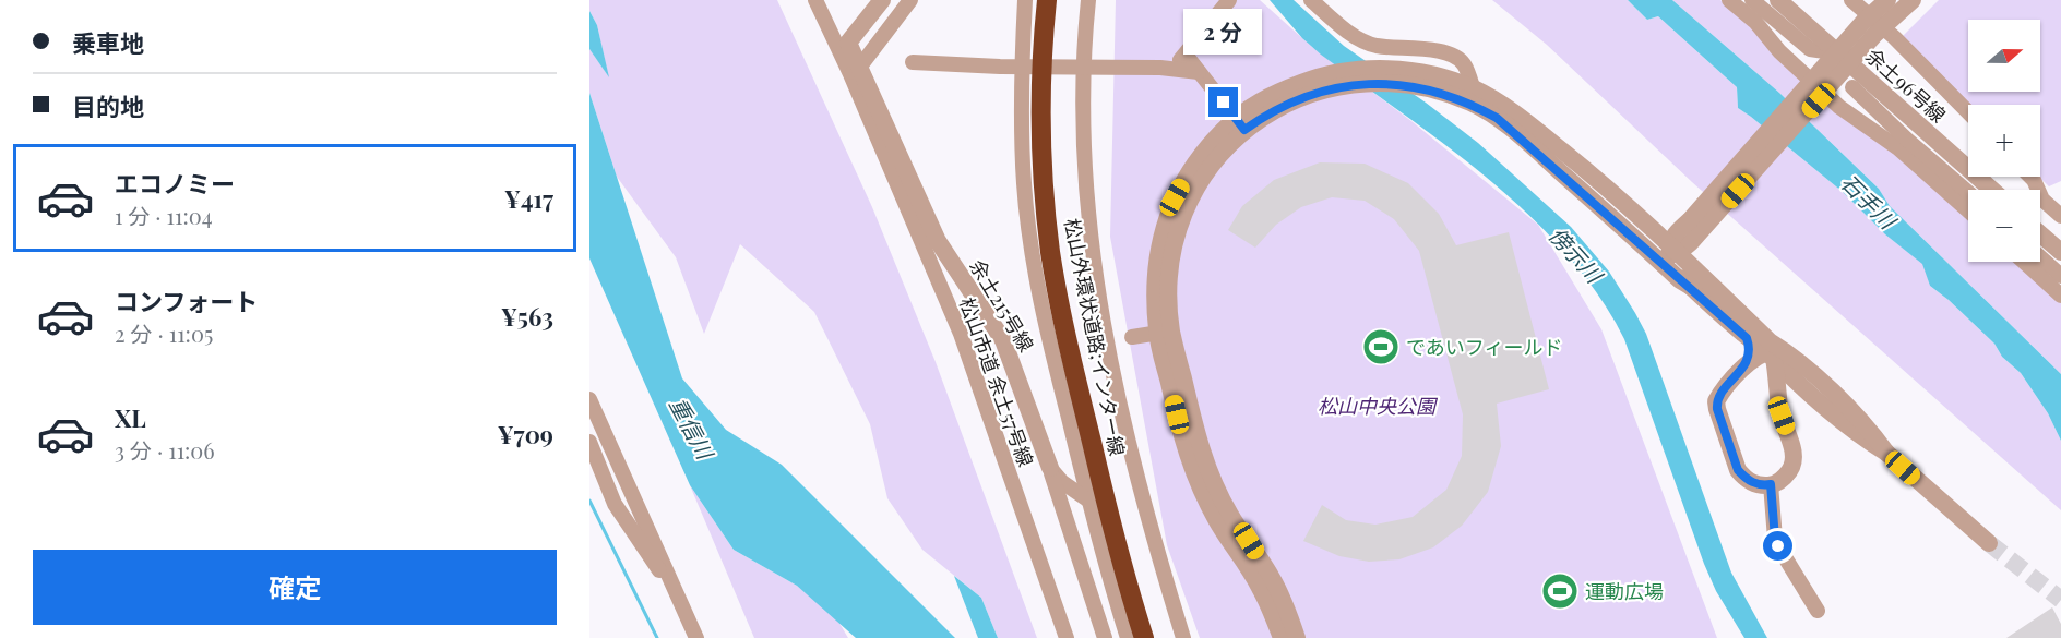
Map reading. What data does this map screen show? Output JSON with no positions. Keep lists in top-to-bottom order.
{
  "streets": {
    "highway": ["松山外環状道路;インター線"],
    "street": ["余土96号線", "余土215号線", "松山市道 余土57号線"]
  },
  "crossings": [
    ["余土215号線", "松山市道 余土57号線"]
  ],
  "water": ["石手川", "傍示川", "重信川"],
  "parks": ["松山中央公園"],
  "places": {
    "sports": ["であいフィールド", "運動広場"]
  },
  "north": "right",
  "page": {
    "banner": ["乗車地", "目的地"],
    "bubble": "2 分",
    "map_buttons": ["+", "−"],
    "list": [
      {
        "name": "エコノミー",
        "note": "1 分 · 11:04",
        "value": "¥417"
      },
      {
        "name": "コンフォート",
        "note": "2 分 · 11:05",
        "value": "¥563"
      },
      {
        "name": "XL",
        "note": "3 分 · 11:06",
        "value": "¥709"
      }
    ],
    "buttons": "確定"
  }
}
